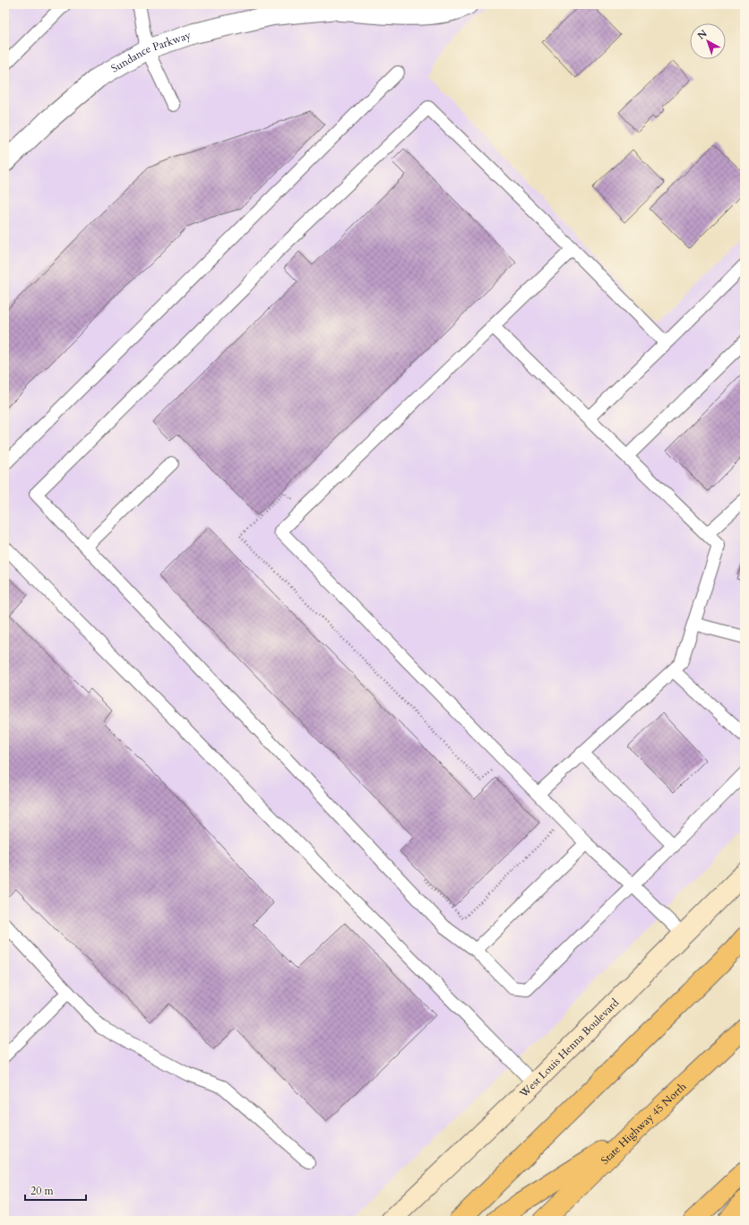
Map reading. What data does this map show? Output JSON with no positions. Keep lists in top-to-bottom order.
{
  "streets": {
    "highway": ["State Highway 45 North"],
    "main road": ["West Louis Henna Boulevard"],
    "street": ["Sundance Parkway"]
  },
  "scale_bar": "20 m",
  "north": "top left"
}
